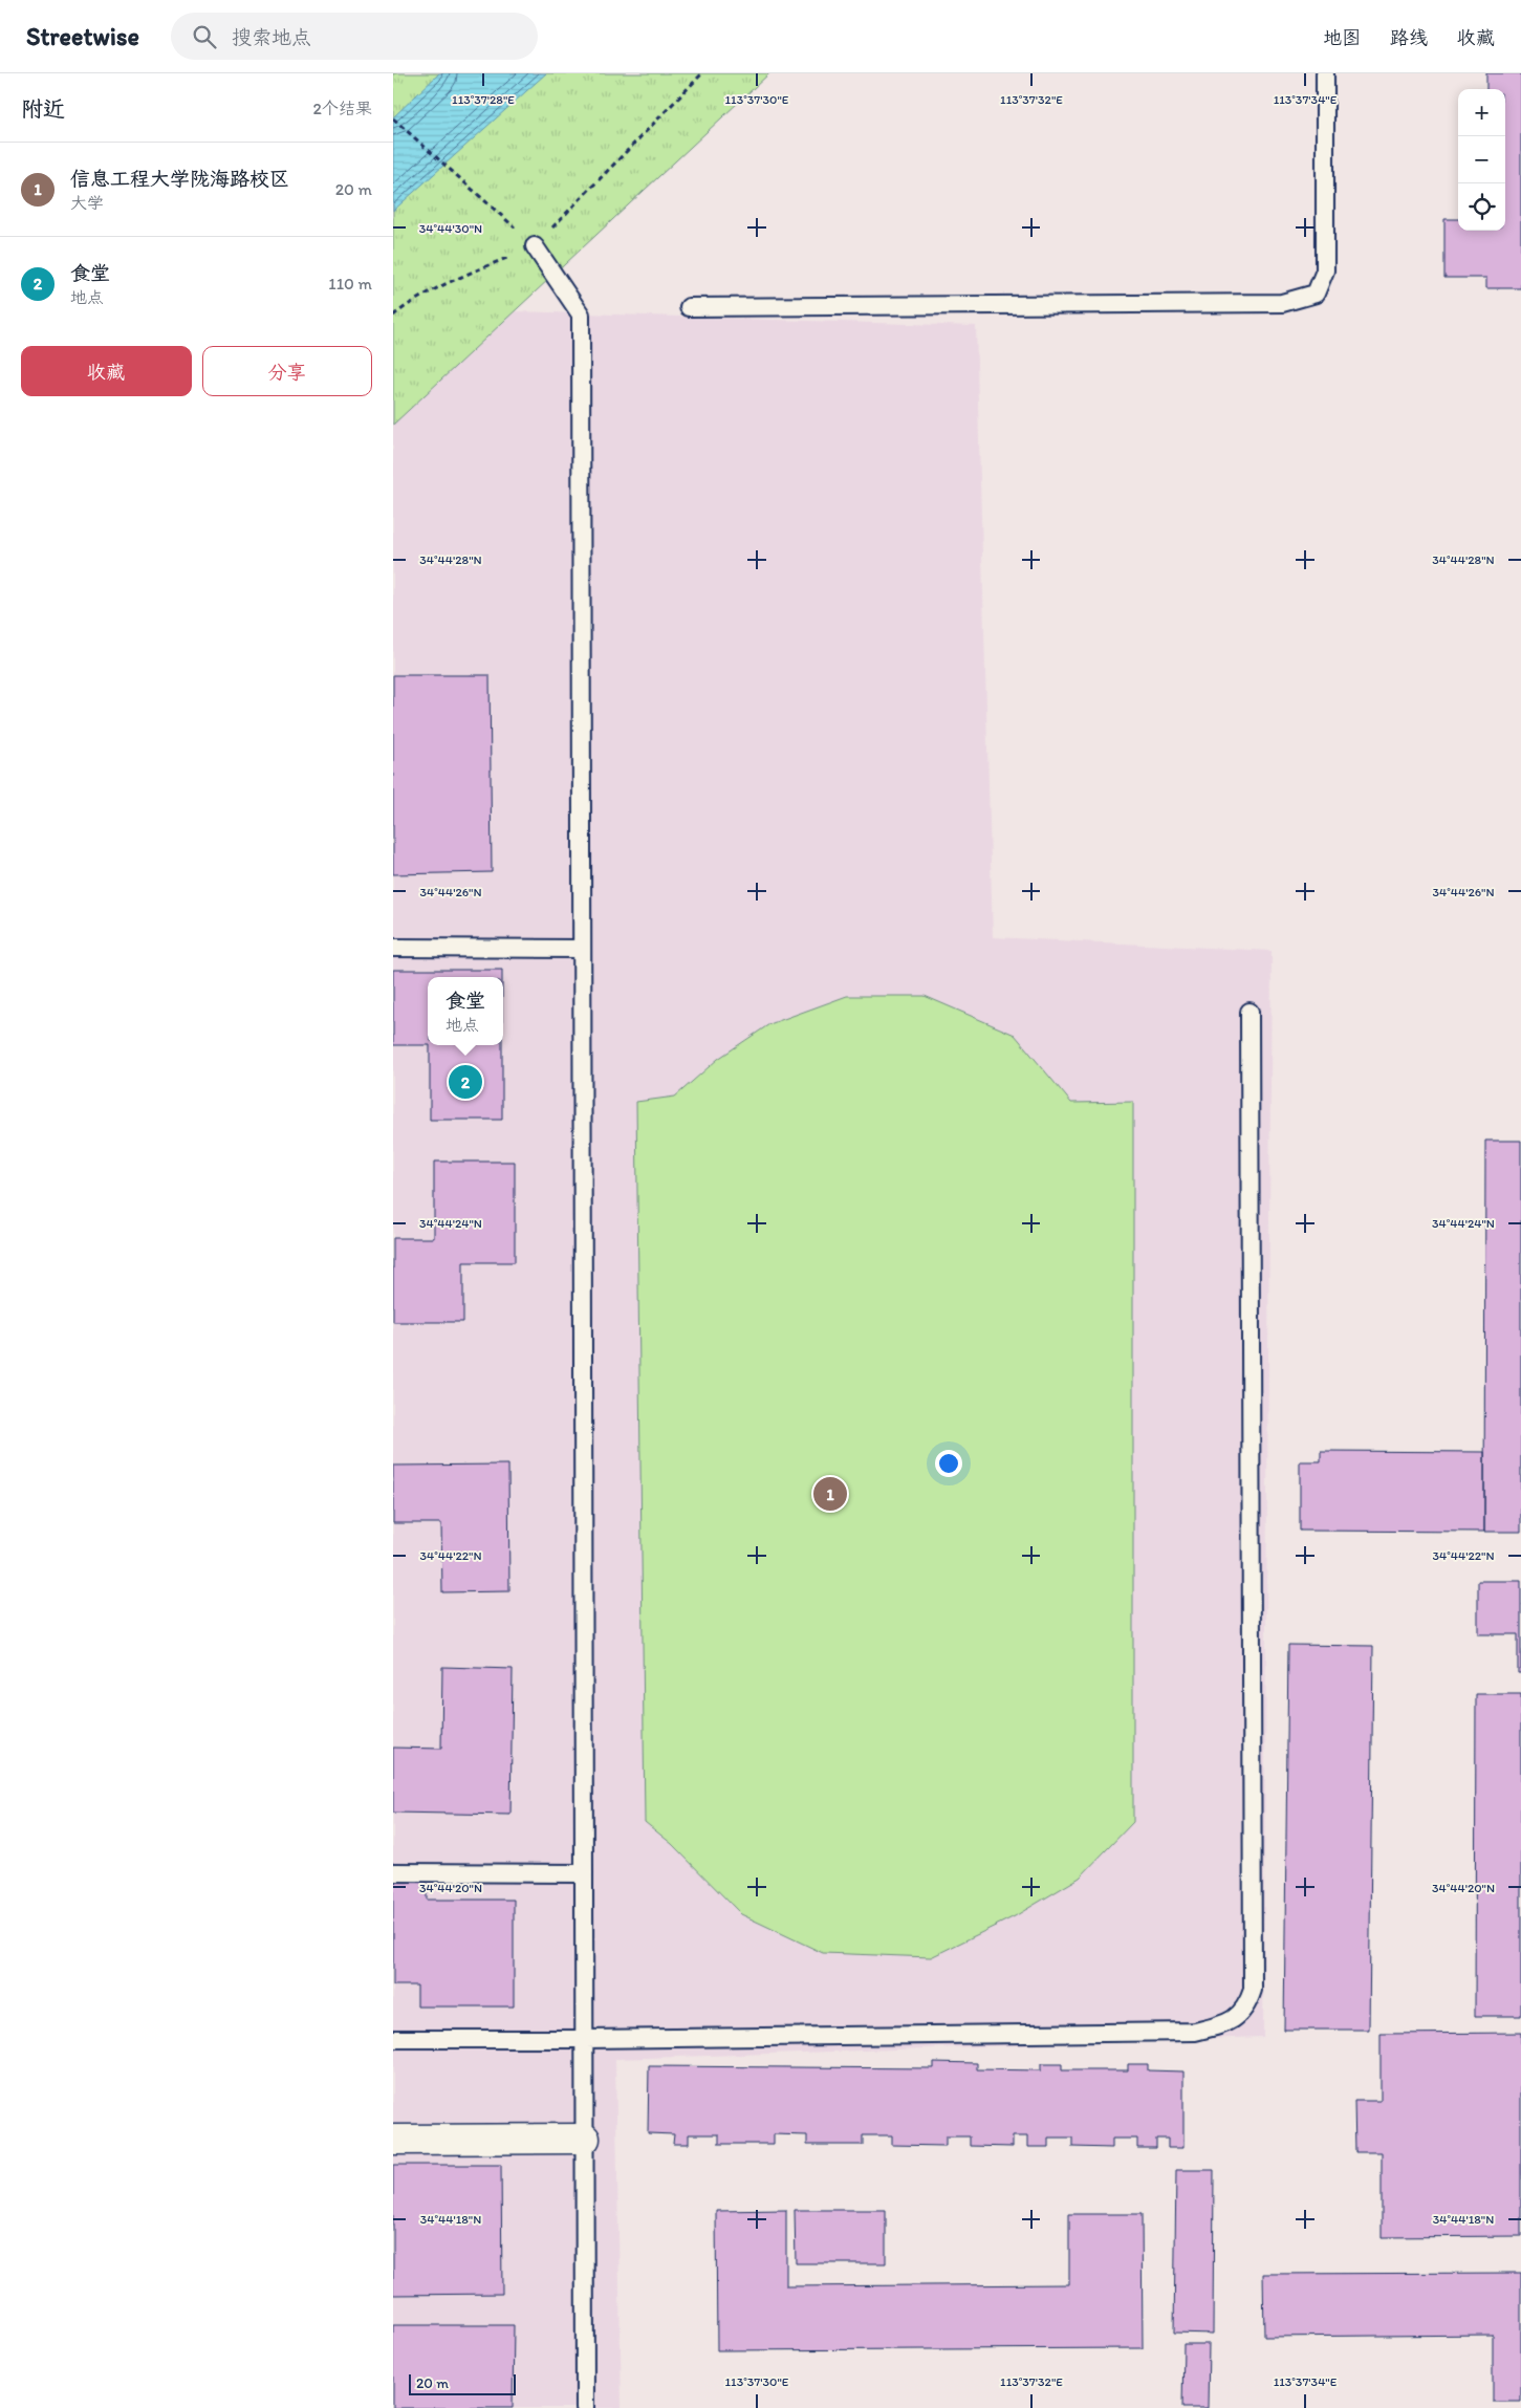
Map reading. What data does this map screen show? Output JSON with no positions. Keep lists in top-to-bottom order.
{
  "scale_bar": "20 m",
  "page": {
    "header": "Streetwise",
    "search": "搜索地点",
    "nav": ["地图", "路线", "收藏"],
    "heading": ["附近", "2个结果"],
    "map_buttons": ["+", "−"],
    "list": [
      {
        "mark": "1",
        "name": "信息工程大学陇海路校区",
        "note": "大学",
        "value": "20 m"
      },
      {
        "mark": "2",
        "name": "食堂",
        "note": "地点",
        "value": "110 m"
      }
    ],
    "buttons": ["收藏", "分享"],
    "popup": ["食堂", "地点"],
    "pins": ["2", "1"],
    "scale": "20 m"
  },
  "coordinates": [
    "113°37'28\"E",
    "113°37'30\"E",
    "113°37'32\"E",
    "113°37'34\"E",
    "34°44'30\"N",
    "34°44'28\"N",
    "34°44'26\"N",
    "34°44'24\"N",
    "34°44'22\"N",
    "34°44'20\"N",
    "34°44'18\"N"
  ]
}
